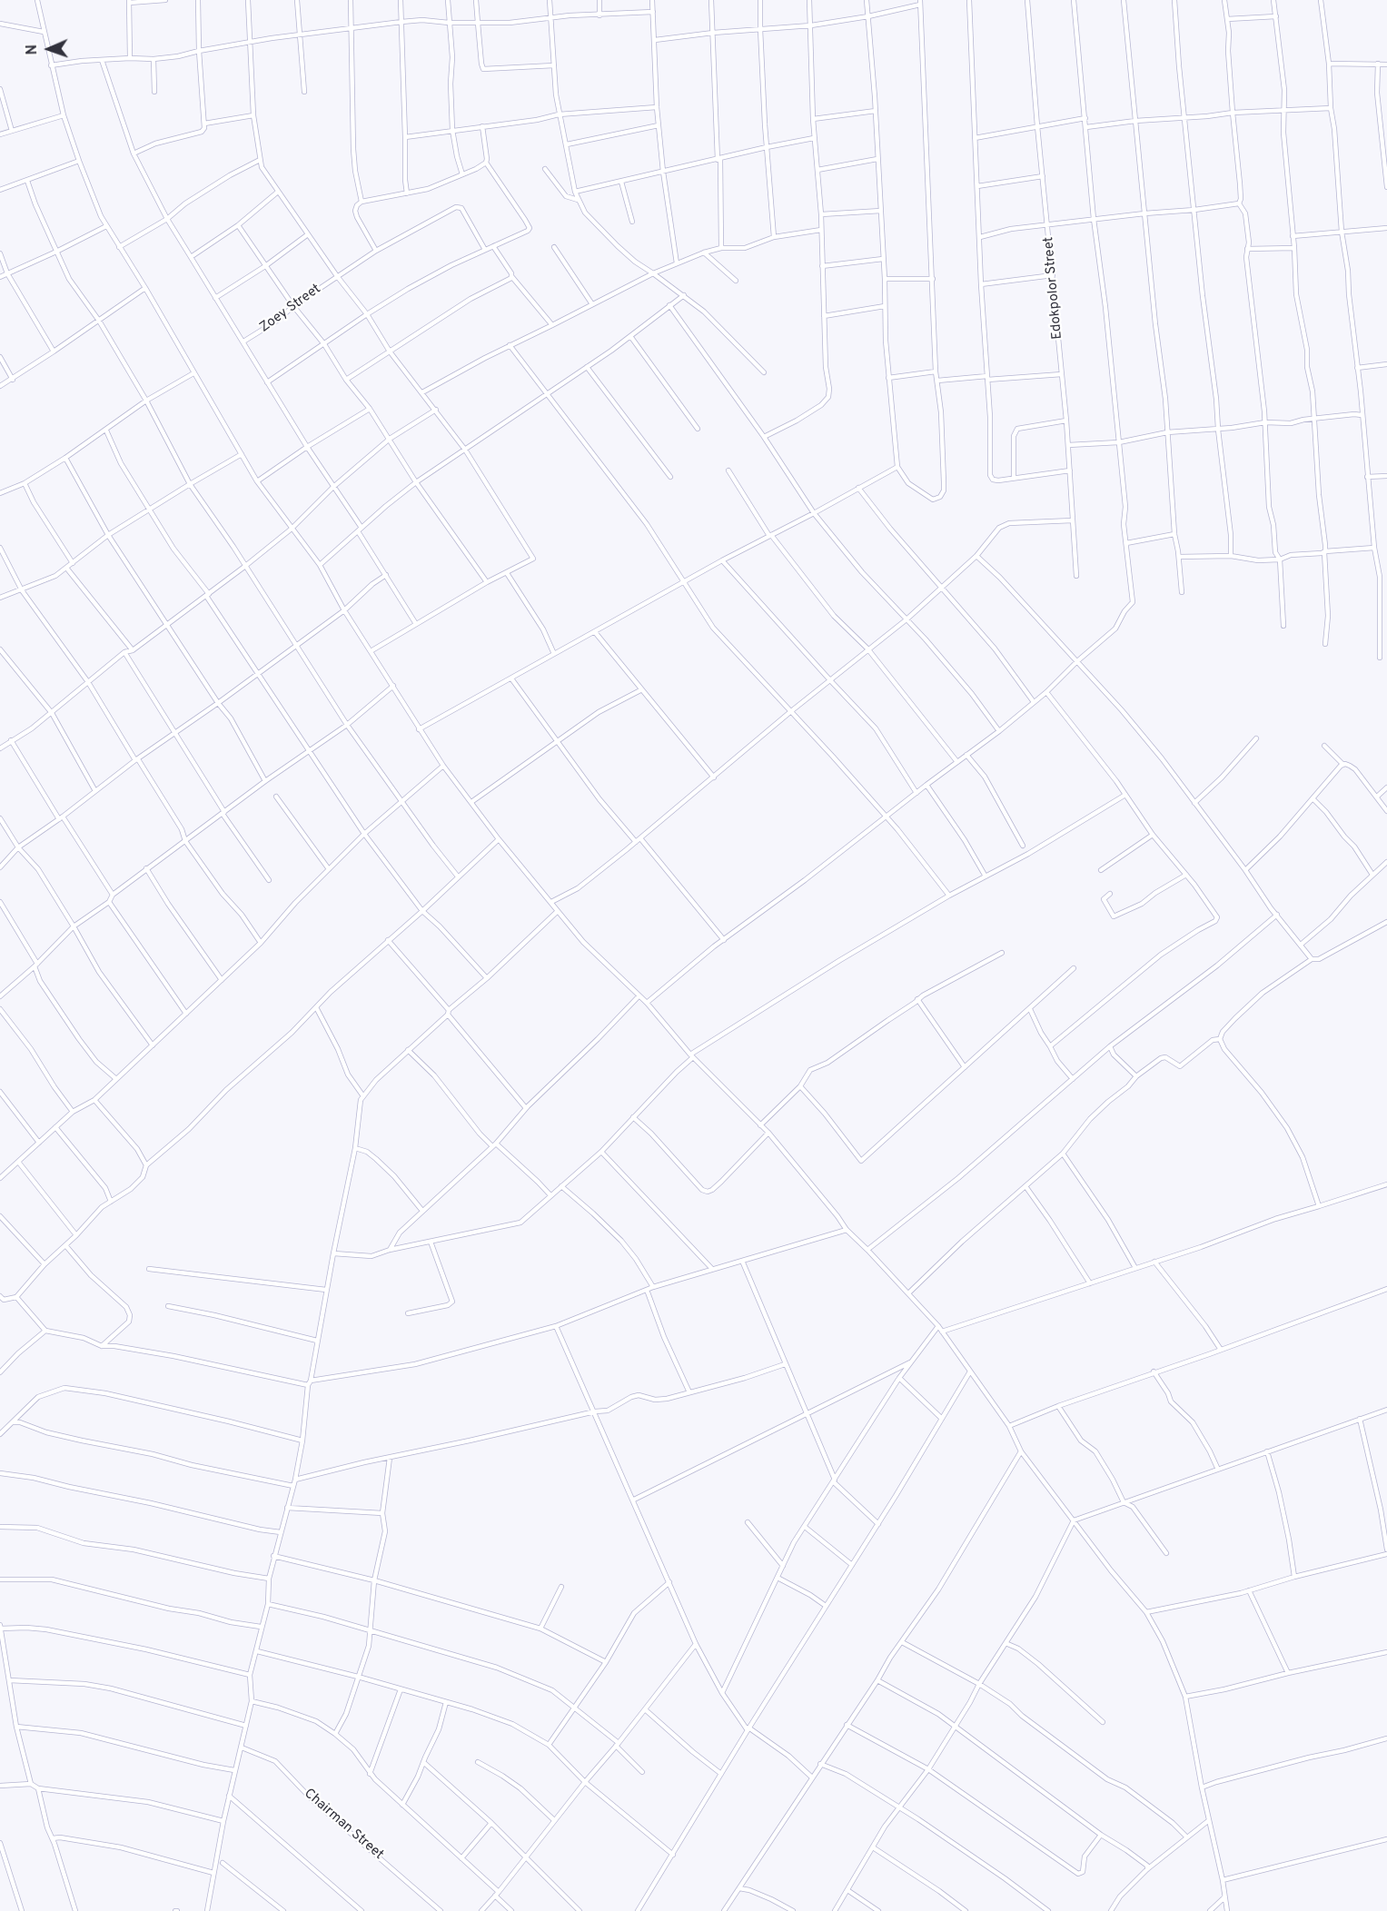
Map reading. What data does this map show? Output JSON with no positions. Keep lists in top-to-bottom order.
{
  "streets": {
    "street": ["Edokpolor Street", "Zoey Street", "Chairman Street"]
  },
  "north": "left"
}
